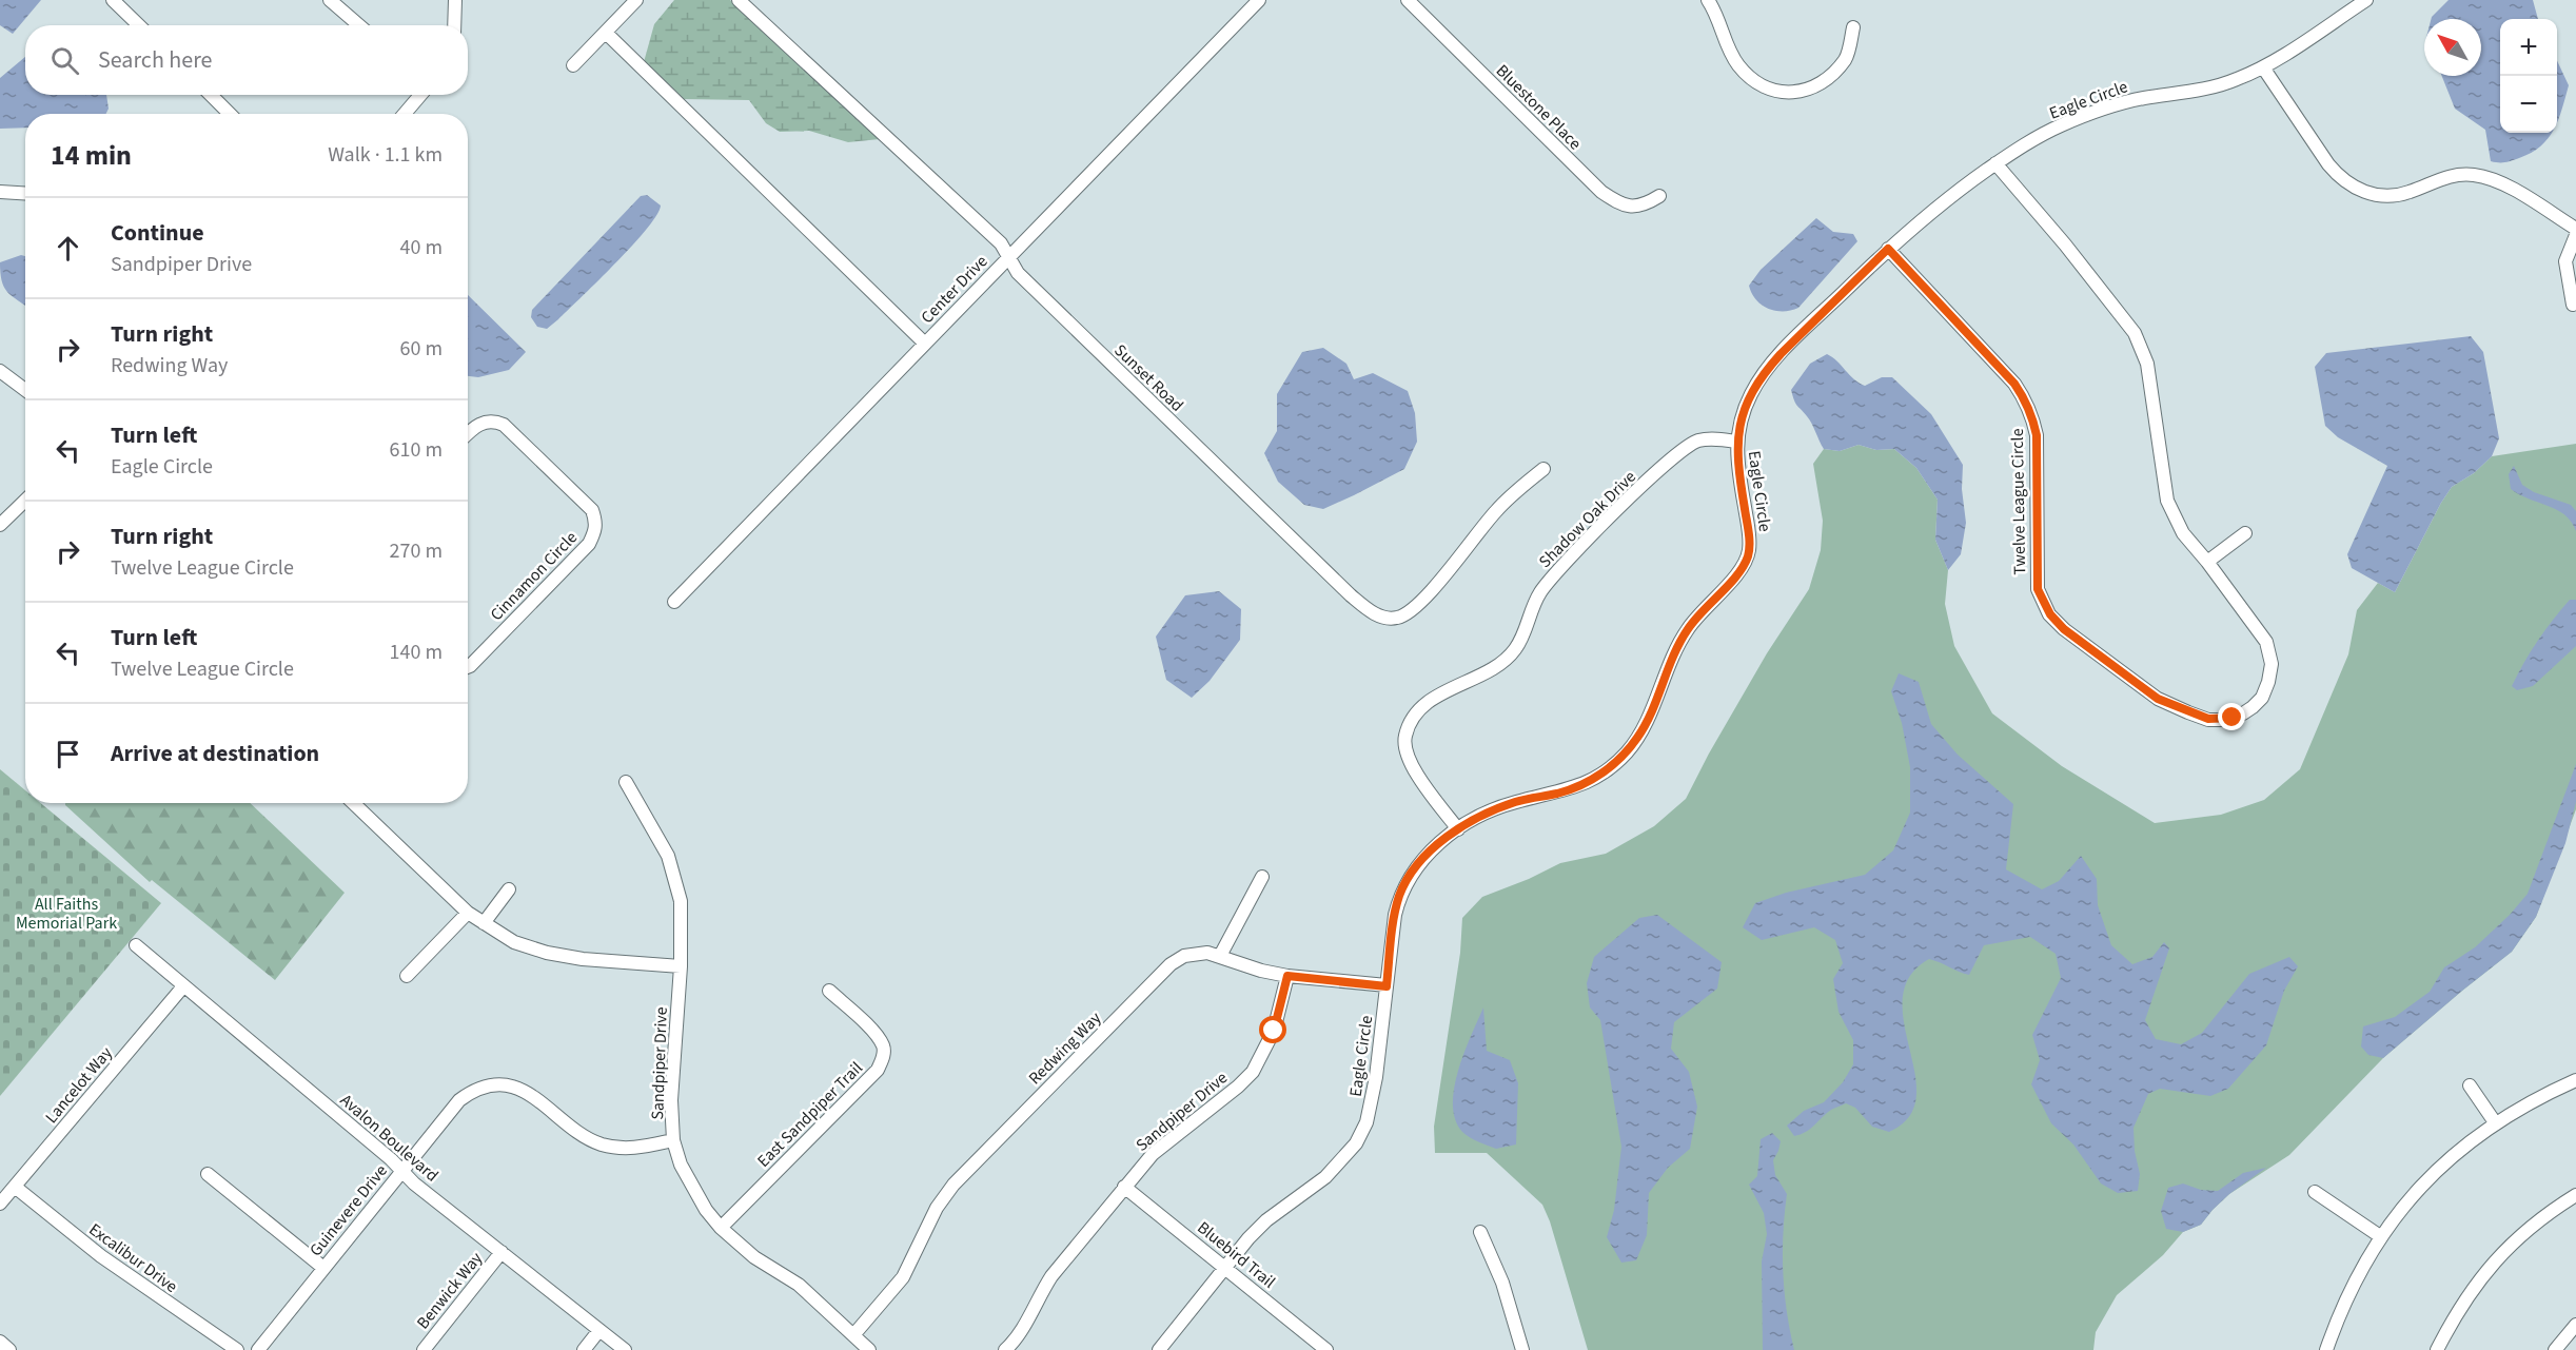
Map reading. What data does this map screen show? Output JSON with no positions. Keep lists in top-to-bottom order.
{
  "streets": {
    "street": [
      "Eagle Circle",
      "Bluestone Place",
      "Center Drive",
      "Sunset Road",
      "Twelve League Circle",
      "Shadow Oak Drive",
      "Cinnamon Circle",
      "Redwing Way",
      "Sandpiper Drive",
      "Lancelot Way",
      "East Sandpiper Trail",
      "Avalon Boulevard",
      "Guinevere Drive",
      "Bluebird Trail",
      "Excalibur Drive",
      "Benwick Way"
    ]
  },
  "crossings": [
    ["Eagle Circle", "Twelve League Circle"],
    ["Eagle Circle", "Shadow Oak Drive"],
    ["Eagle Circle", "Redwing Way"],
    ["Eagle Circle", "Bluebird Trail"],
    ["Center Drive", "Sunset Road"],
    ["Redwing Way", "Sandpiper Drive"],
    ["Sandpiper Drive", "East Sandpiper Trail"],
    ["Sandpiper Drive", "Guinevere Drive"],
    ["Sandpiper Drive", "Bluebird Trail"],
    ["Lancelot Way", "Avalon Boulevard"],
    ["Lancelot Way", "Excalibur Drive"],
    ["Avalon Boulevard", "Guinevere Drive"],
    ["Avalon Boulevard", "Benwick Way"]
  ],
  "parks": ["All Faiths Memorial Park"],
  "north": "top left",
  "page": {
    "map_buttons": ["+", "−"],
    "search": "Search here",
    "heading": ["14 min", "Walk · 1.1 km"],
    "list": [
      ["Continue", "Sandpiper Drive", "40 m"],
      ["Turn right", "Redwing Way", "60 m"],
      ["Turn left", "Eagle Circle", "610 m"],
      ["Turn right", "Twelve League Circle", "270 m"],
      ["Turn left", "Twelve League Circle", "140 m"],
      "Arrive at destination"
    ]
  }
}
